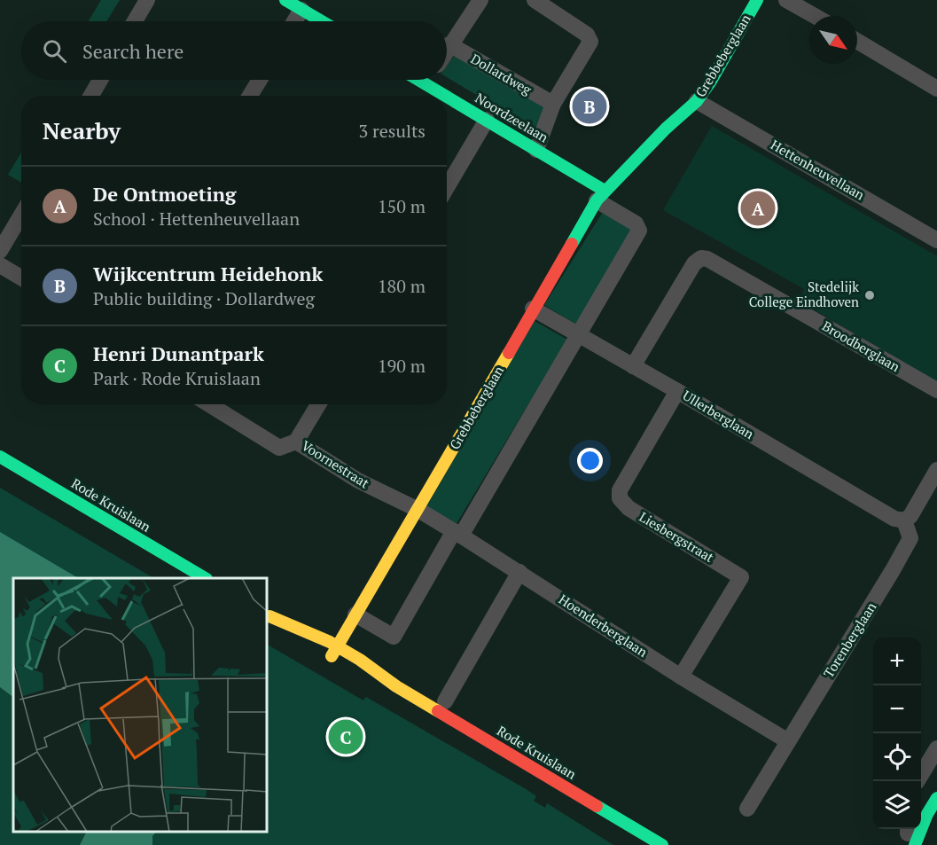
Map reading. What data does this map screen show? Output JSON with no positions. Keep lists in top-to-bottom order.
{
  "streets": {
    "street": [
      "Grebbeberglaan",
      "Dollardweg",
      "Noordzeelaan",
      "Hettenheuvellaan",
      "Broodberglaan",
      "Ullerberglaan",
      "Voornestraat",
      "Rode Kruislaan",
      "Liesbergstraat",
      "Hoenderberglaan",
      "Torenberglaan"
    ]
  },
  "crossings": [
    ["Grebbeberglaan", "Noordzeelaan"],
    ["Grebbeberglaan", "Hettenheuvellaan"],
    ["Grebbeberglaan", "Ullerberglaan"],
    ["Grebbeberglaan", "Voornestraat"],
    ["Grebbeberglaan", "Rode Kruislaan"],
    ["Grebbeberglaan", "Hoenderberglaan"],
    ["Broodberglaan", "Ullerberglaan"],
    ["Ullerberglaan", "Liesbergstraat"],
    ["Ullerberglaan", "Torenberglaan"],
    ["Voornestraat", "Hoenderberglaan"],
    ["Liesbergstraat", "Hoenderberglaan"],
    ["Hoenderberglaan", "Torenberglaan"]
  ],
  "places": ["Stedelijk College Eindhoven"],
  "north": "bottom right",
  "page": {
    "search": "Search here",
    "pins": ["B", "A", "C"],
    "heading": ["Nearby", "3 results"],
    "list": [
      {
        "mark": "A",
        "name": "De Ontmoeting",
        "note": "School · Hettenheuvellaan",
        "value": "150 m"
      },
      {
        "mark": "B",
        "name": "Wijkcentrum Heidehonk",
        "note": "Public building · Dollardweg",
        "value": "180 m"
      },
      {
        "mark": "C",
        "name": "Henri Dunantpark",
        "note": "Park · Rode Kruislaan",
        "value": "190 m"
      }
    ],
    "map_buttons": ["+", "−"]
  }
}
